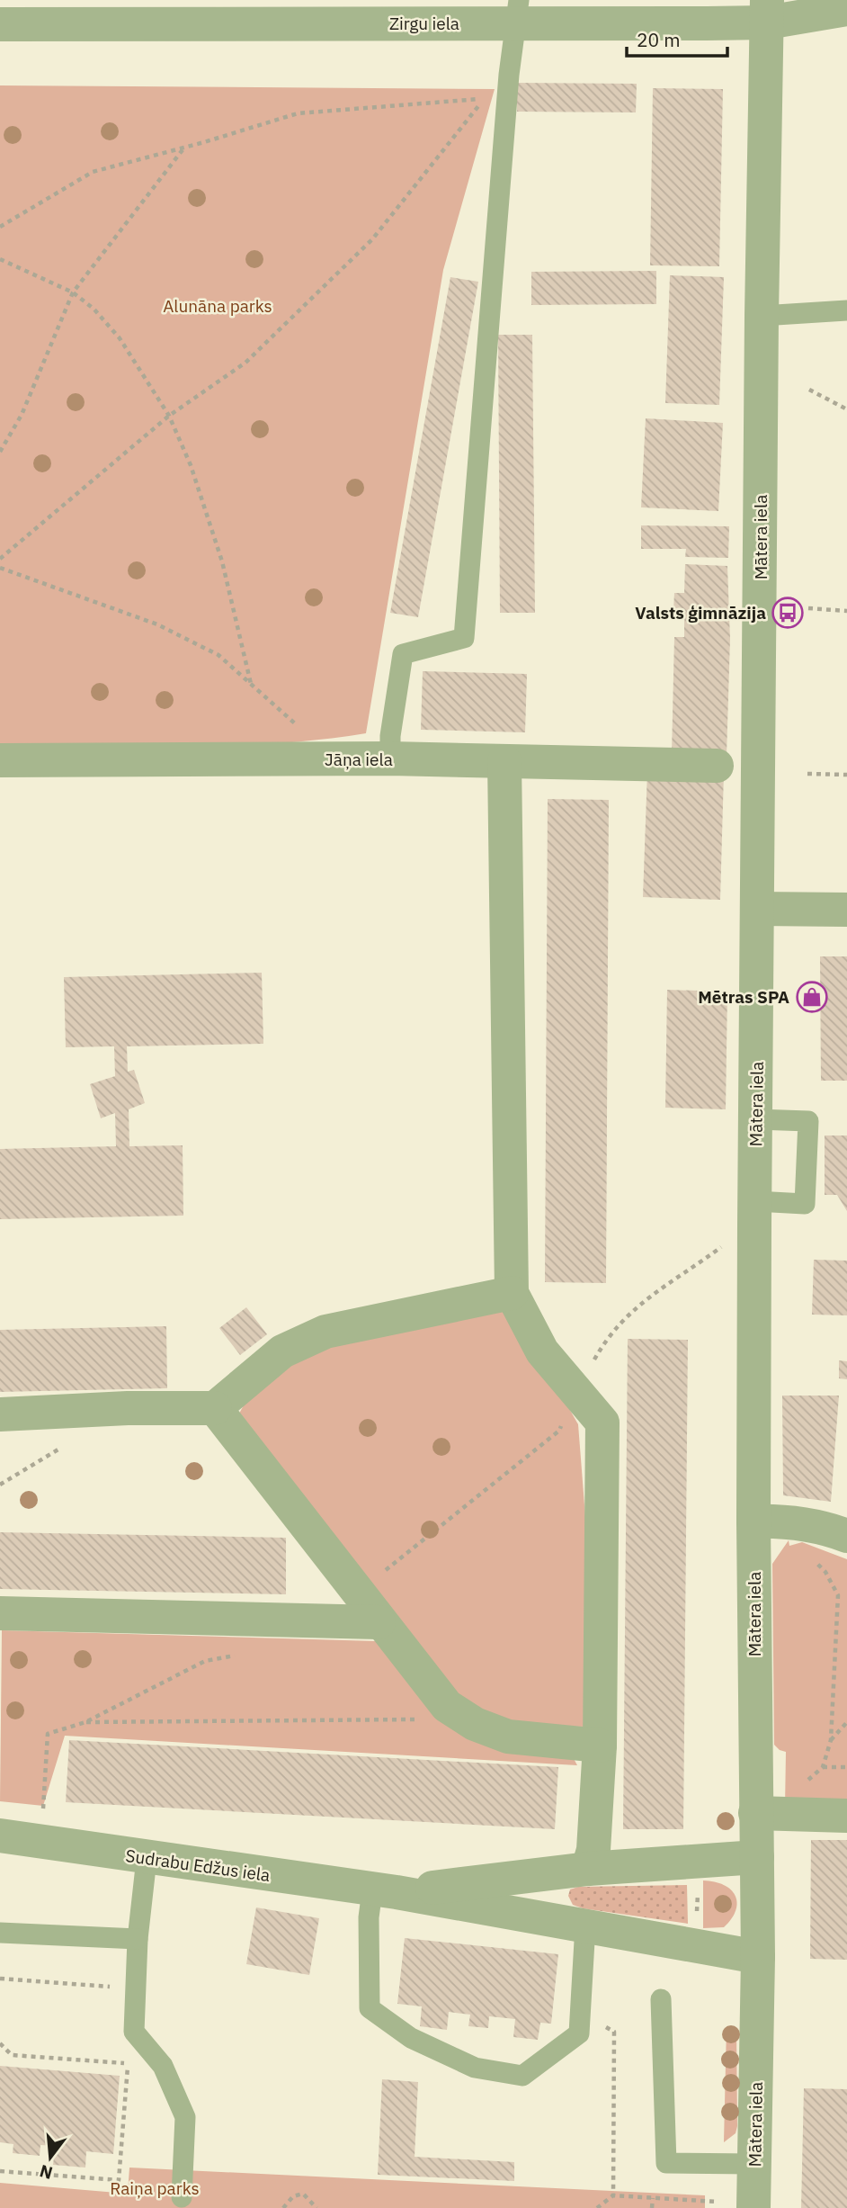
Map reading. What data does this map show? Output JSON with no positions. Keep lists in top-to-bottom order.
{
  "streets": {
    "street": [
      "Zirgu iela",
      "Mātera iela",
      "Jāņa iela",
      "Sudrabu Edžus iela"
    ]
  },
  "crossings": [
    ["Zirgu iela", "Mātera iela"],
    ["Mātera iela", "Sudrabu Edžus iela"]
  ],
  "parks": ["Alunāna parks", "Raiņa parks"],
  "places": {
    "bus stop": ["Valsts ģimnāzija"],
    "shop": ["Mētras SPA"]
  },
  "scale_bar": "20 m",
  "north": "bottom"
}
